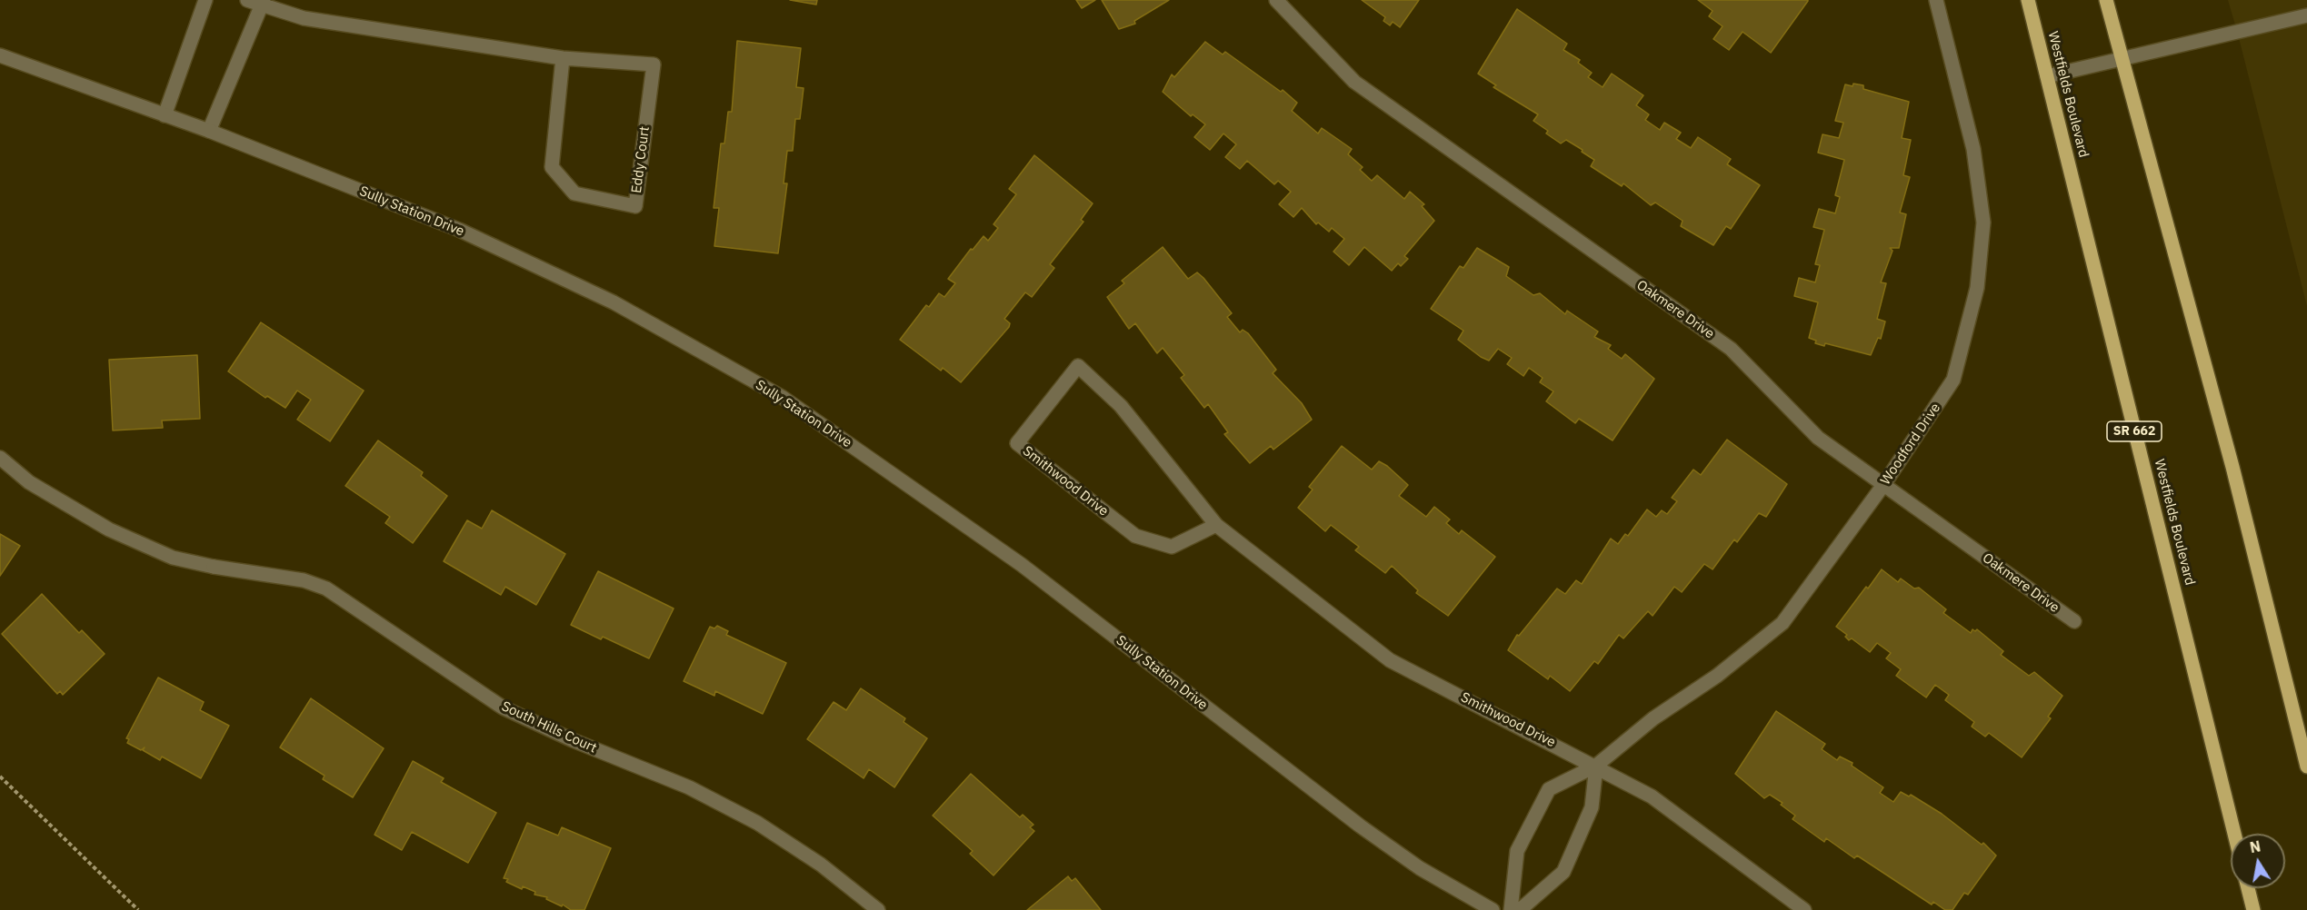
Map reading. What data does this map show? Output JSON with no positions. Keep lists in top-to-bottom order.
{
  "streets": {
    "main road": ["Westfields Boulevard", "SR 662"],
    "street": [
      "Eddy Court",
      "Sully Station Drive",
      "Oakmere Drive",
      "Woodford Drive",
      "Smithwood Drive",
      "South Hills Court"
    ]
  },
  "crossings": [
    ["Oakmere Drive", "Woodford Drive"],
    ["Woodford Drive", "Smithwood Drive"]
  ],
  "north": "top"
}
